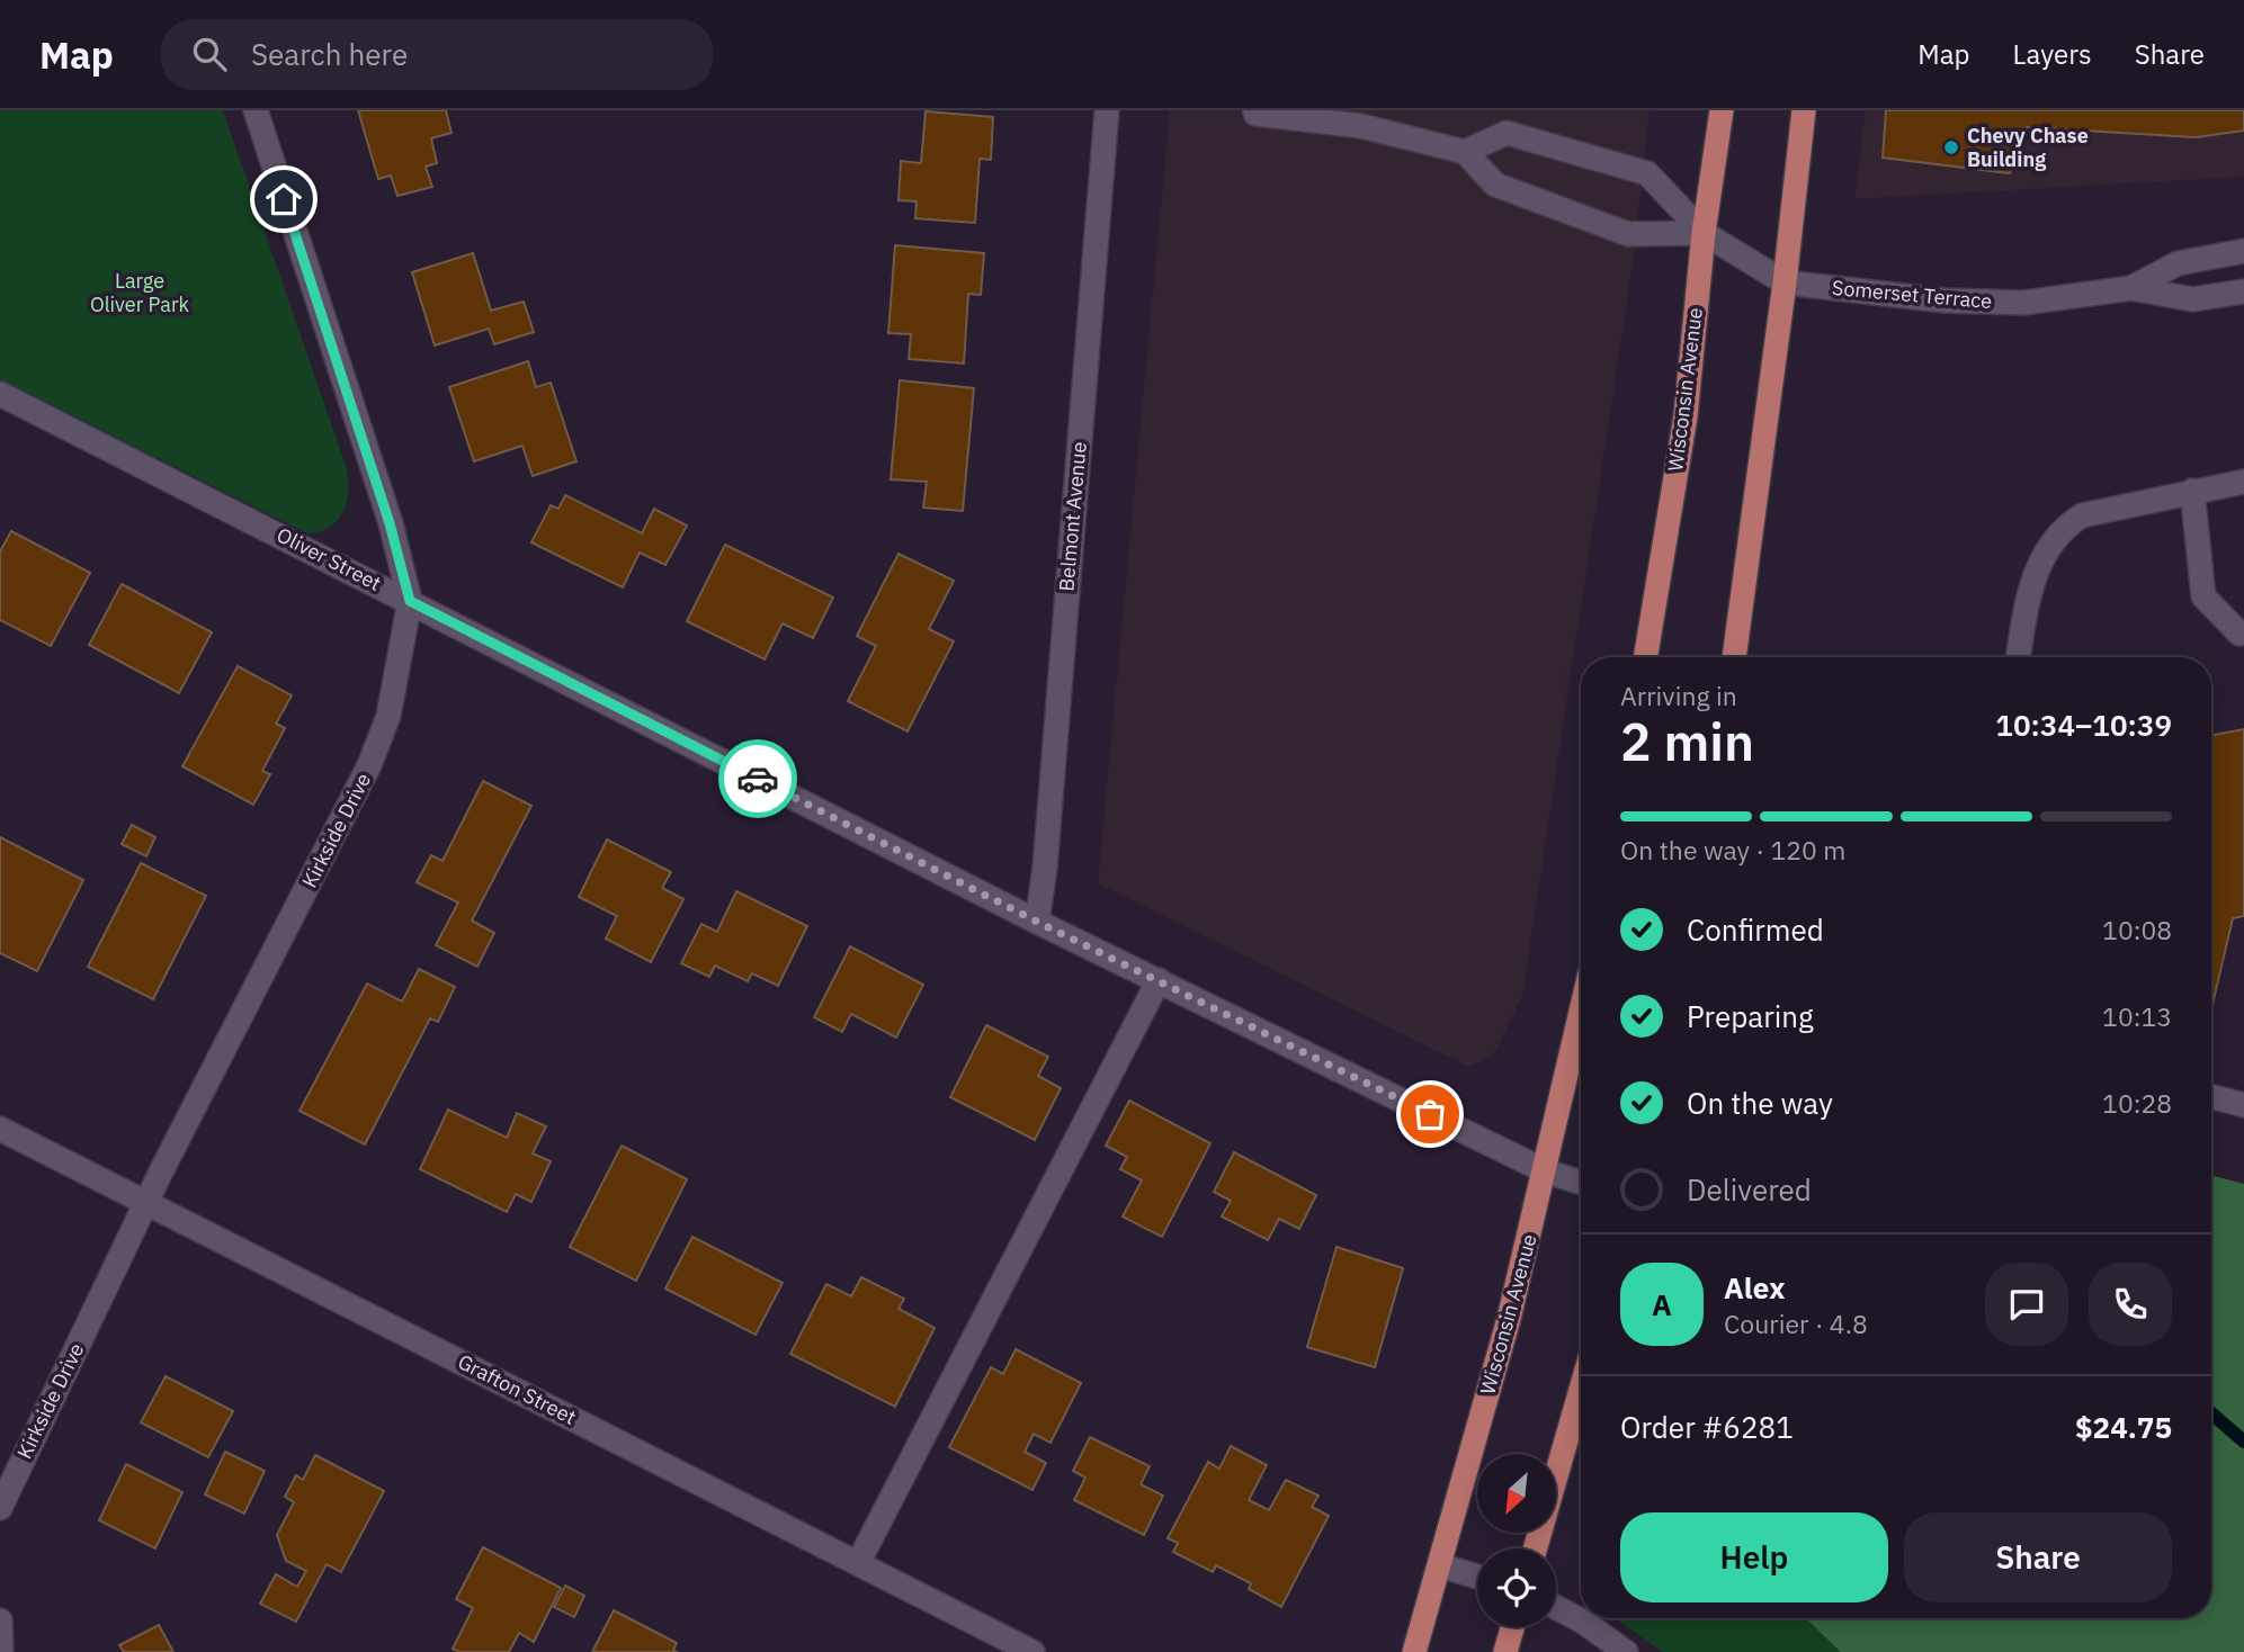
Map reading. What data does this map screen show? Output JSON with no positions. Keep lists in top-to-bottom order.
{
  "streets": {
    "main road": ["Wisconsin Avenue"],
    "street": [
      "Somerset Terrace",
      "Belmont Avenue",
      "Oliver Street",
      "Kirkside Drive",
      "Grafton Street"
    ]
  },
  "crossings": [
    ["Somerset Terrace", "Wisconsin Avenue"],
    ["Wisconsin Avenue", "Oliver Street"],
    ["Belmont Avenue", "Oliver Street"],
    ["Oliver Street", "Kirkside Drive"],
    ["Kirkside Drive", "Grafton Street"]
  ],
  "parks": ["Large Oliver Park"],
  "places": ["Chevy Chase Building"],
  "north": "bottom left",
  "page": {
    "header": "Map",
    "search": "Search here",
    "nav": ["Map", "Layers", "Share"],
    "heading": ["2 min", "Arriving in", "10:34–10:39"],
    "panel": [
      "Alex",
      "Courier · 4.8",
      "Order #6281",
      "$24.75"
    ],
    "bar": "On the way · 120 m",
    "list": [
      ["Confirmed", "10:08"],
      ["Preparing", "10:13"],
      ["On the way", "10:28"],
      "Delivered"
    ],
    "round": "A",
    "buttons": ["Help", "Share"]
  }
}
